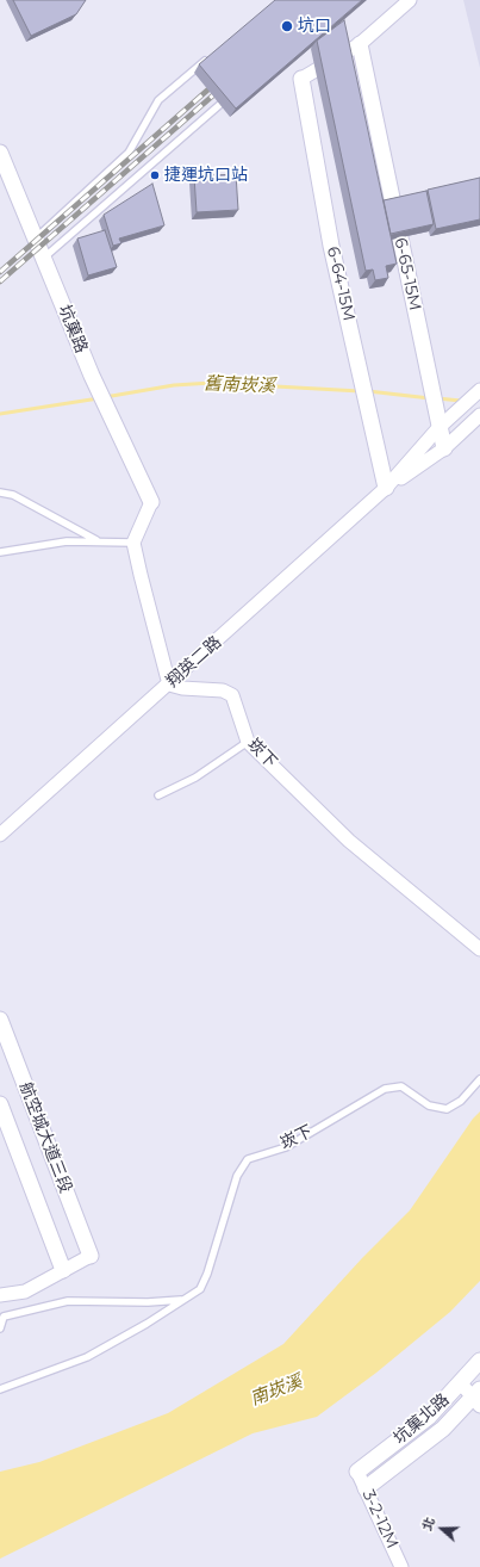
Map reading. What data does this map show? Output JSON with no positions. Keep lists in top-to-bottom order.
{
  "streets": {
    "street": [
      "6-65-15M",
      "6-64-15M",
      "坑菓路",
      "翔英二路",
      "崁下",
      "航空城大道三段",
      "坑菓北路",
      "3-2-12M"
    ]
  },
  "crossings": [
    ["6-65-15M", "翔英二路"],
    ["6-64-15M", "翔英二路"],
    ["翔英二路", "崁下"],
    ["坑菓北路", "3-2-12M"]
  ],
  "water": ["舊南崁溪", "南崁溪"],
  "places": ["坑口", "捷運坑口站"],
  "north": "left"
}
